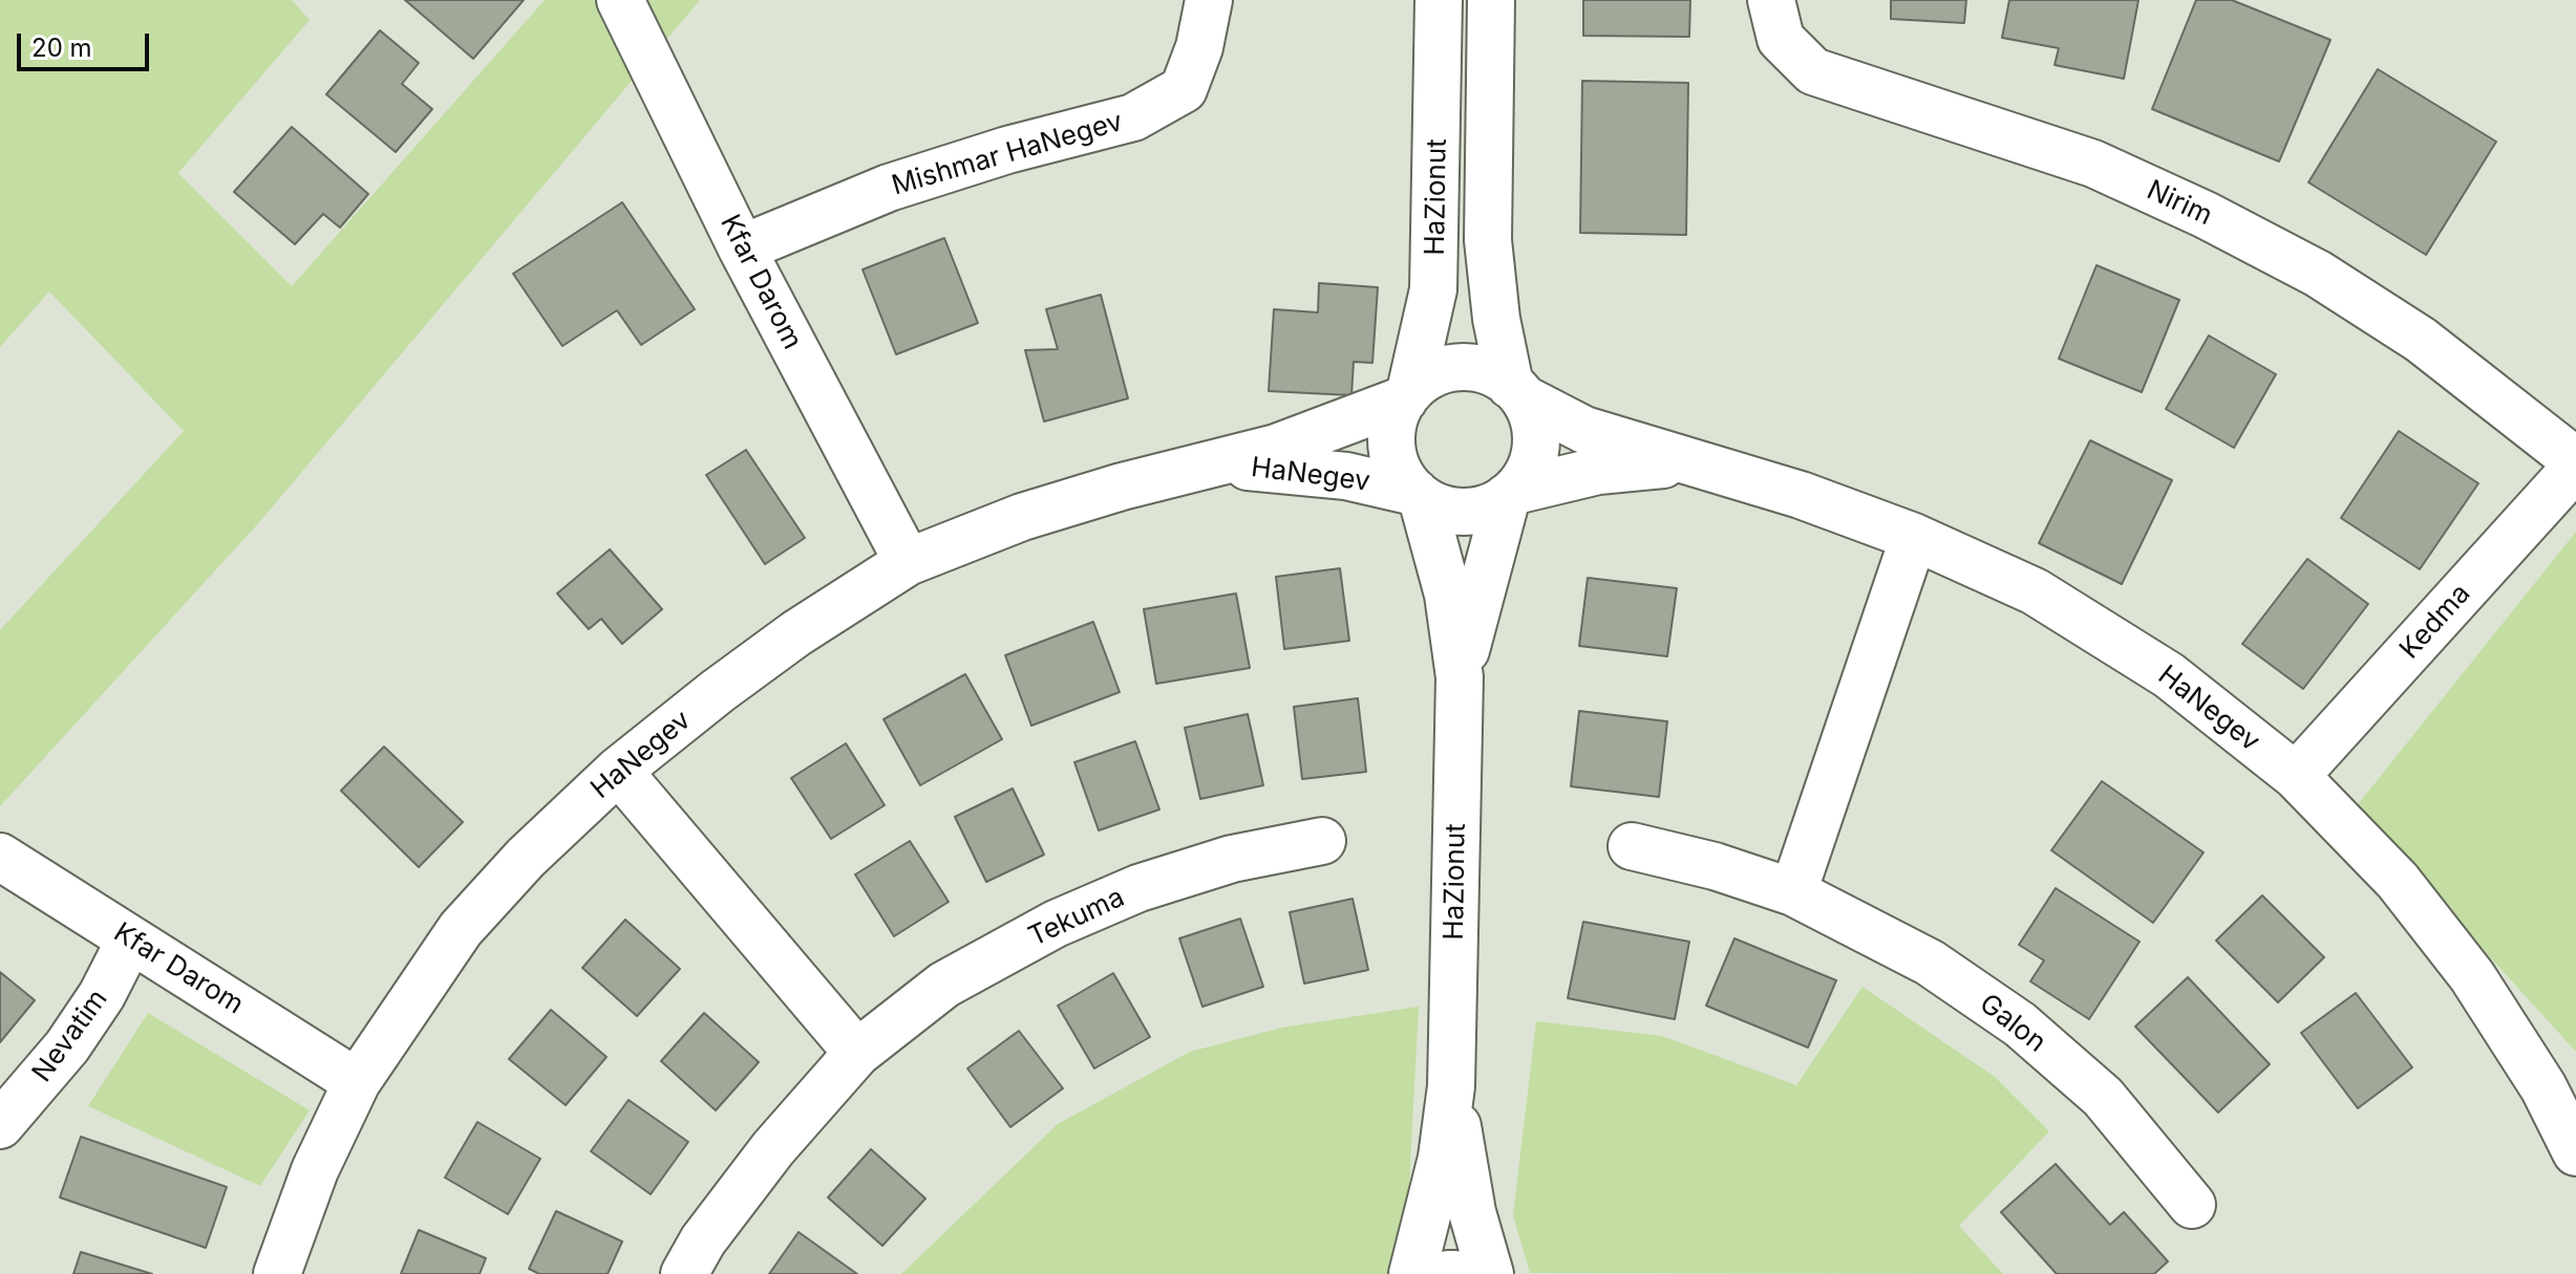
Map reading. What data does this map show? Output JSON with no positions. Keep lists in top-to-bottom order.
{
  "streets": {
    "street": [
      "Mishmar HaNegev",
      "HaZionut",
      "Nirim",
      "Kfar Darom",
      "HaNegev",
      "Kedma",
      "Tekuma",
      "Galon",
      "Nevatim"
    ]
  },
  "crossings": [
    ["Mishmar HaNegev", "Kfar Darom"],
    ["HaZionut", "HaNegev"],
    ["Nirim", "Kedma"],
    ["Kfar Darom", "HaNegev"],
    ["Kfar Darom", "Nevatim"],
    ["HaNegev", "Kedma"]
  ],
  "scale_bar": "20 m"
}
